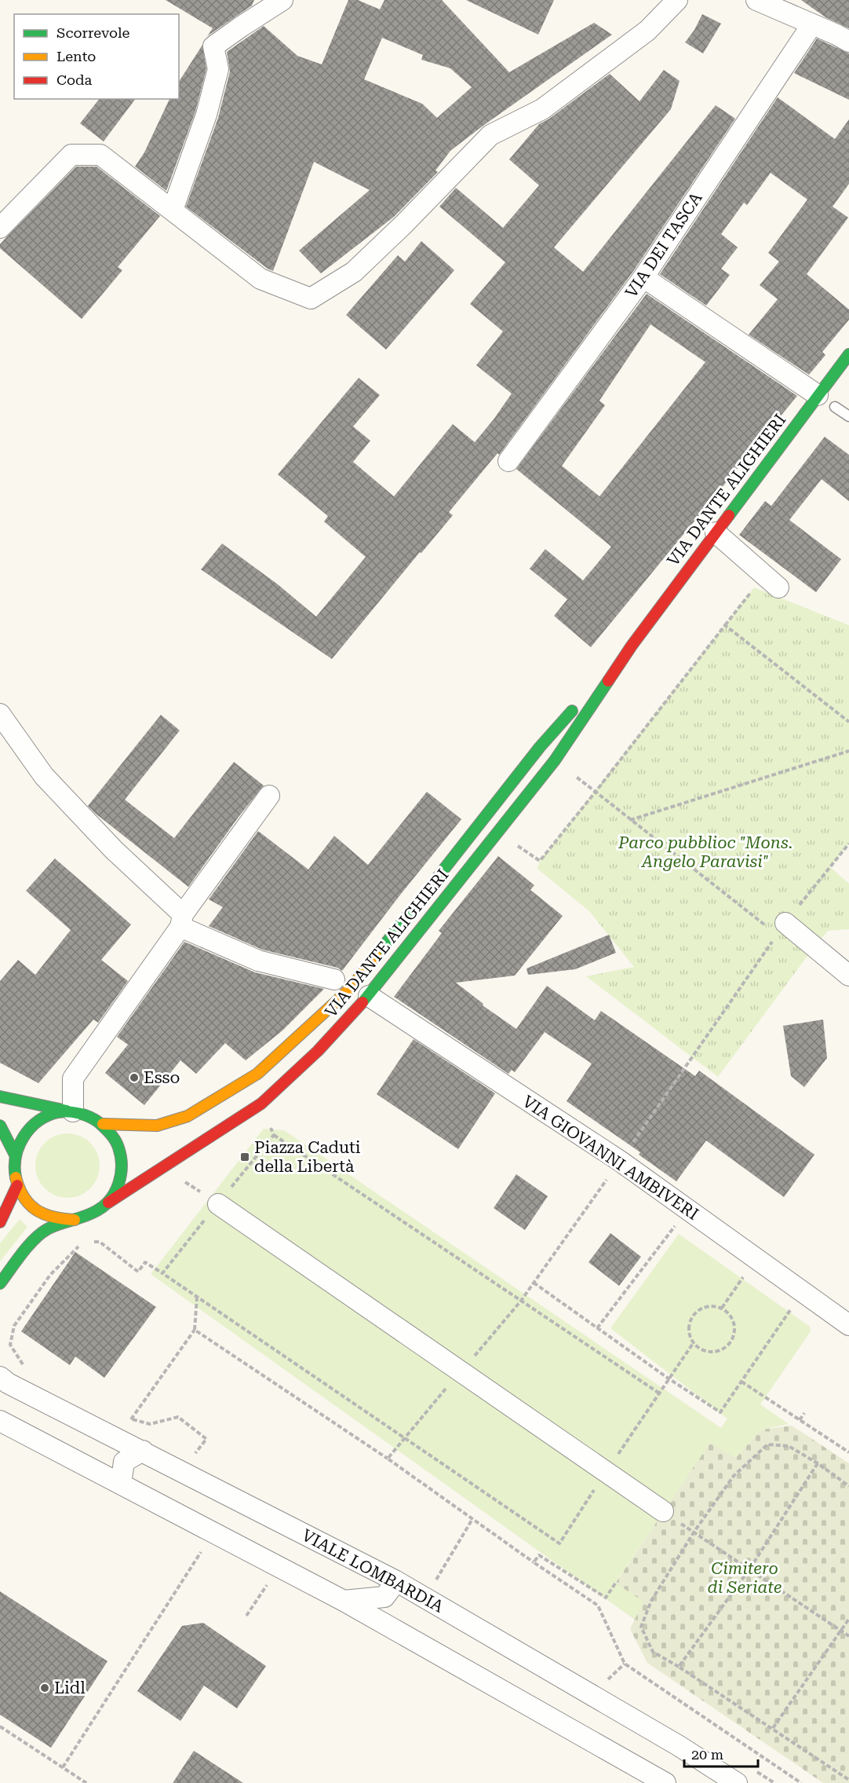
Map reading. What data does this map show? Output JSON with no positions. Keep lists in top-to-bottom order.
{
  "streets": {
    "main road": ["VIA DANTE ALIGHIERI"],
    "street": ["VIA DEI TASCA", "VIA GIOVANNI AMBIVERI", "VIALE LOMBARDIA"]
  },
  "crossings": [
    ["VIA DANTE ALIGHIERI", "VIA GIOVANNI AMBIVERI"]
  ],
  "parks": ["Parco pubblioc \"Mons. Angelo Paravisi\"", "Cimitero di Seriate"],
  "places": {
    "other": ["Esso", "Lidl"],
    "transit": ["Piazza Caduti della Libertà"]
  },
  "legend": ["Scorrevole", "Lento", "Coda"],
  "scale_bar": "20 m"
}
